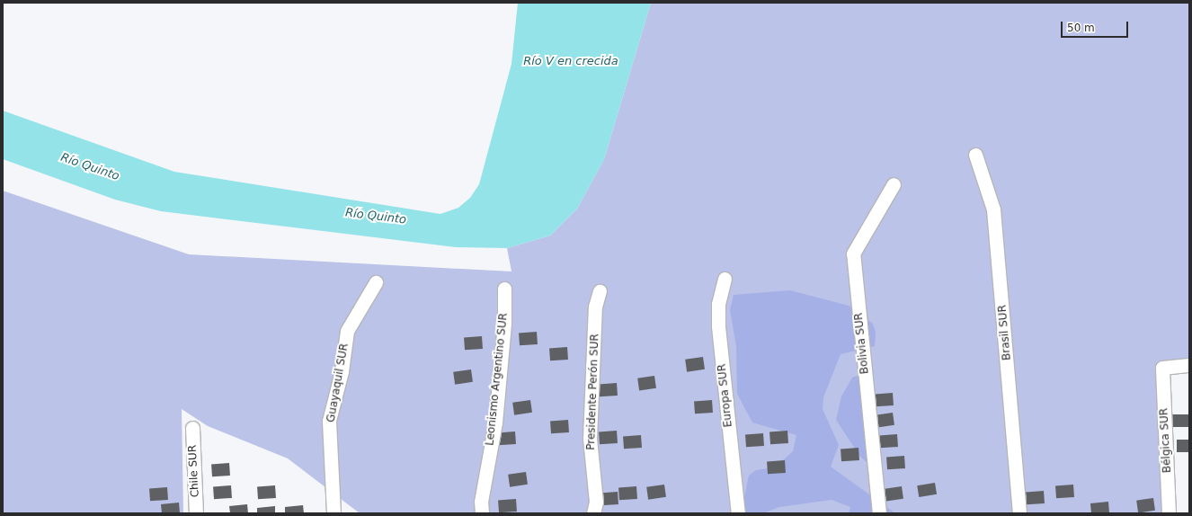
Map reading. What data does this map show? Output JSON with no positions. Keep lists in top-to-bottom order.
{
  "streets": {
    "street": [
      "Brasil SUR",
      "Bolivia SUR",
      "Leonismo Argentino SUR",
      "Guayaquil SUR",
      "Presidente Perón SUR",
      "Europa SUR",
      "Bélgica SUR",
      "Chile SUR"
    ]
  },
  "water": ["Río V en crecida", "Río Quinto"],
  "scale_bar": "50 m"
}
